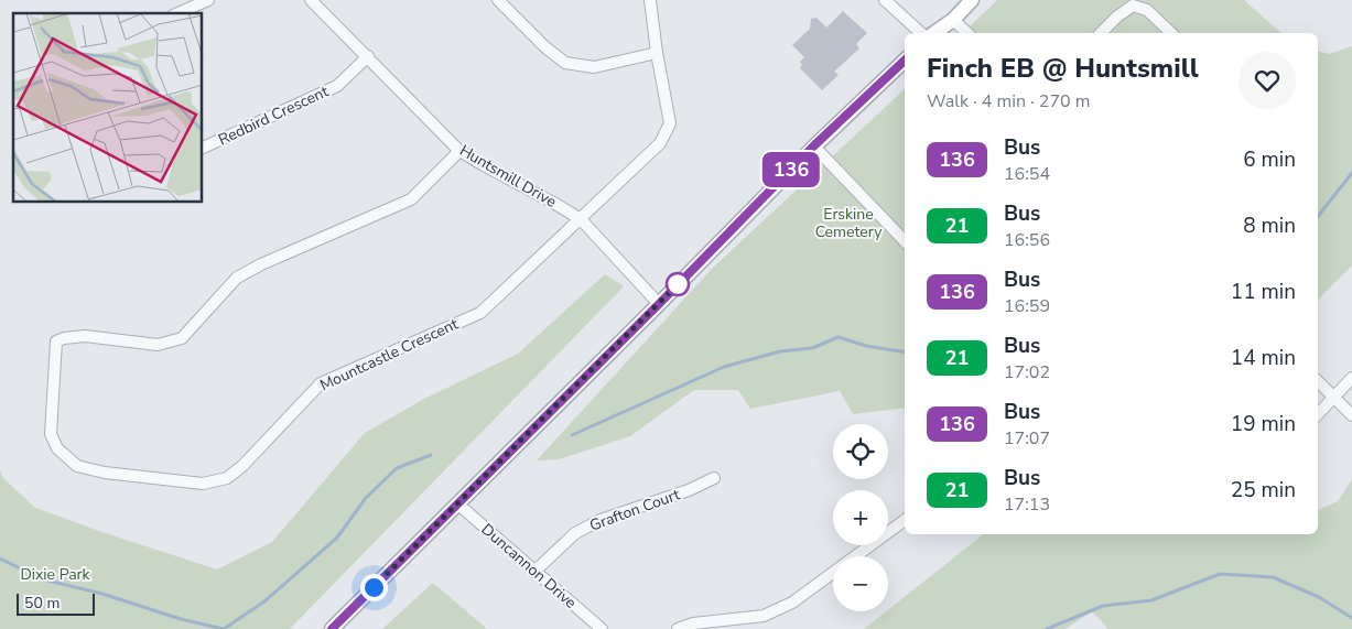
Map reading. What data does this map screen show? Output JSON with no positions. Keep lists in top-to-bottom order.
{
  "streets": {
    "street": [
      "Redbird Crescent",
      "Huntsmill Drive",
      "Mountcastle Crescent",
      "Grafton Court",
      "Duncannon Drive"
    ]
  },
  "crossings": [
    ["Redbird Crescent", "Huntsmill Drive"],
    ["Huntsmill Drive", "Mountcastle Crescent"],
    ["Grafton Court", "Duncannon Drive"]
  ],
  "parks": ["Erskine Cemetery", "Dixie Park"],
  "lines": ["bus line 136"],
  "scale_bar": "50 m",
  "page": {
    "on_map": "136",
    "heading": ["Finch EB @ Huntsmill", "Walk · 4 min · 270 m"],
    "list": [
      {
        "mark": "136",
        "name": "Bus",
        "note": "16:54",
        "value": "6 min"
      },
      {
        "mark": "21",
        "name": "Bus",
        "note": "16:56",
        "value": "8 min"
      },
      {
        "mark": "136",
        "name": "Bus",
        "note": "16:59",
        "value": "11 min"
      },
      {
        "mark": "21",
        "name": "Bus",
        "note": "17:02",
        "value": "14 min"
      },
      {
        "mark": "136",
        "name": "Bus",
        "note": "17:07",
        "value": "19 min"
      },
      {
        "mark": "21",
        "name": "Bus",
        "note": "17:13",
        "value": "25 min"
      }
    ],
    "map_buttons": ["+", "−"],
    "scale": "50 m"
  }
}
